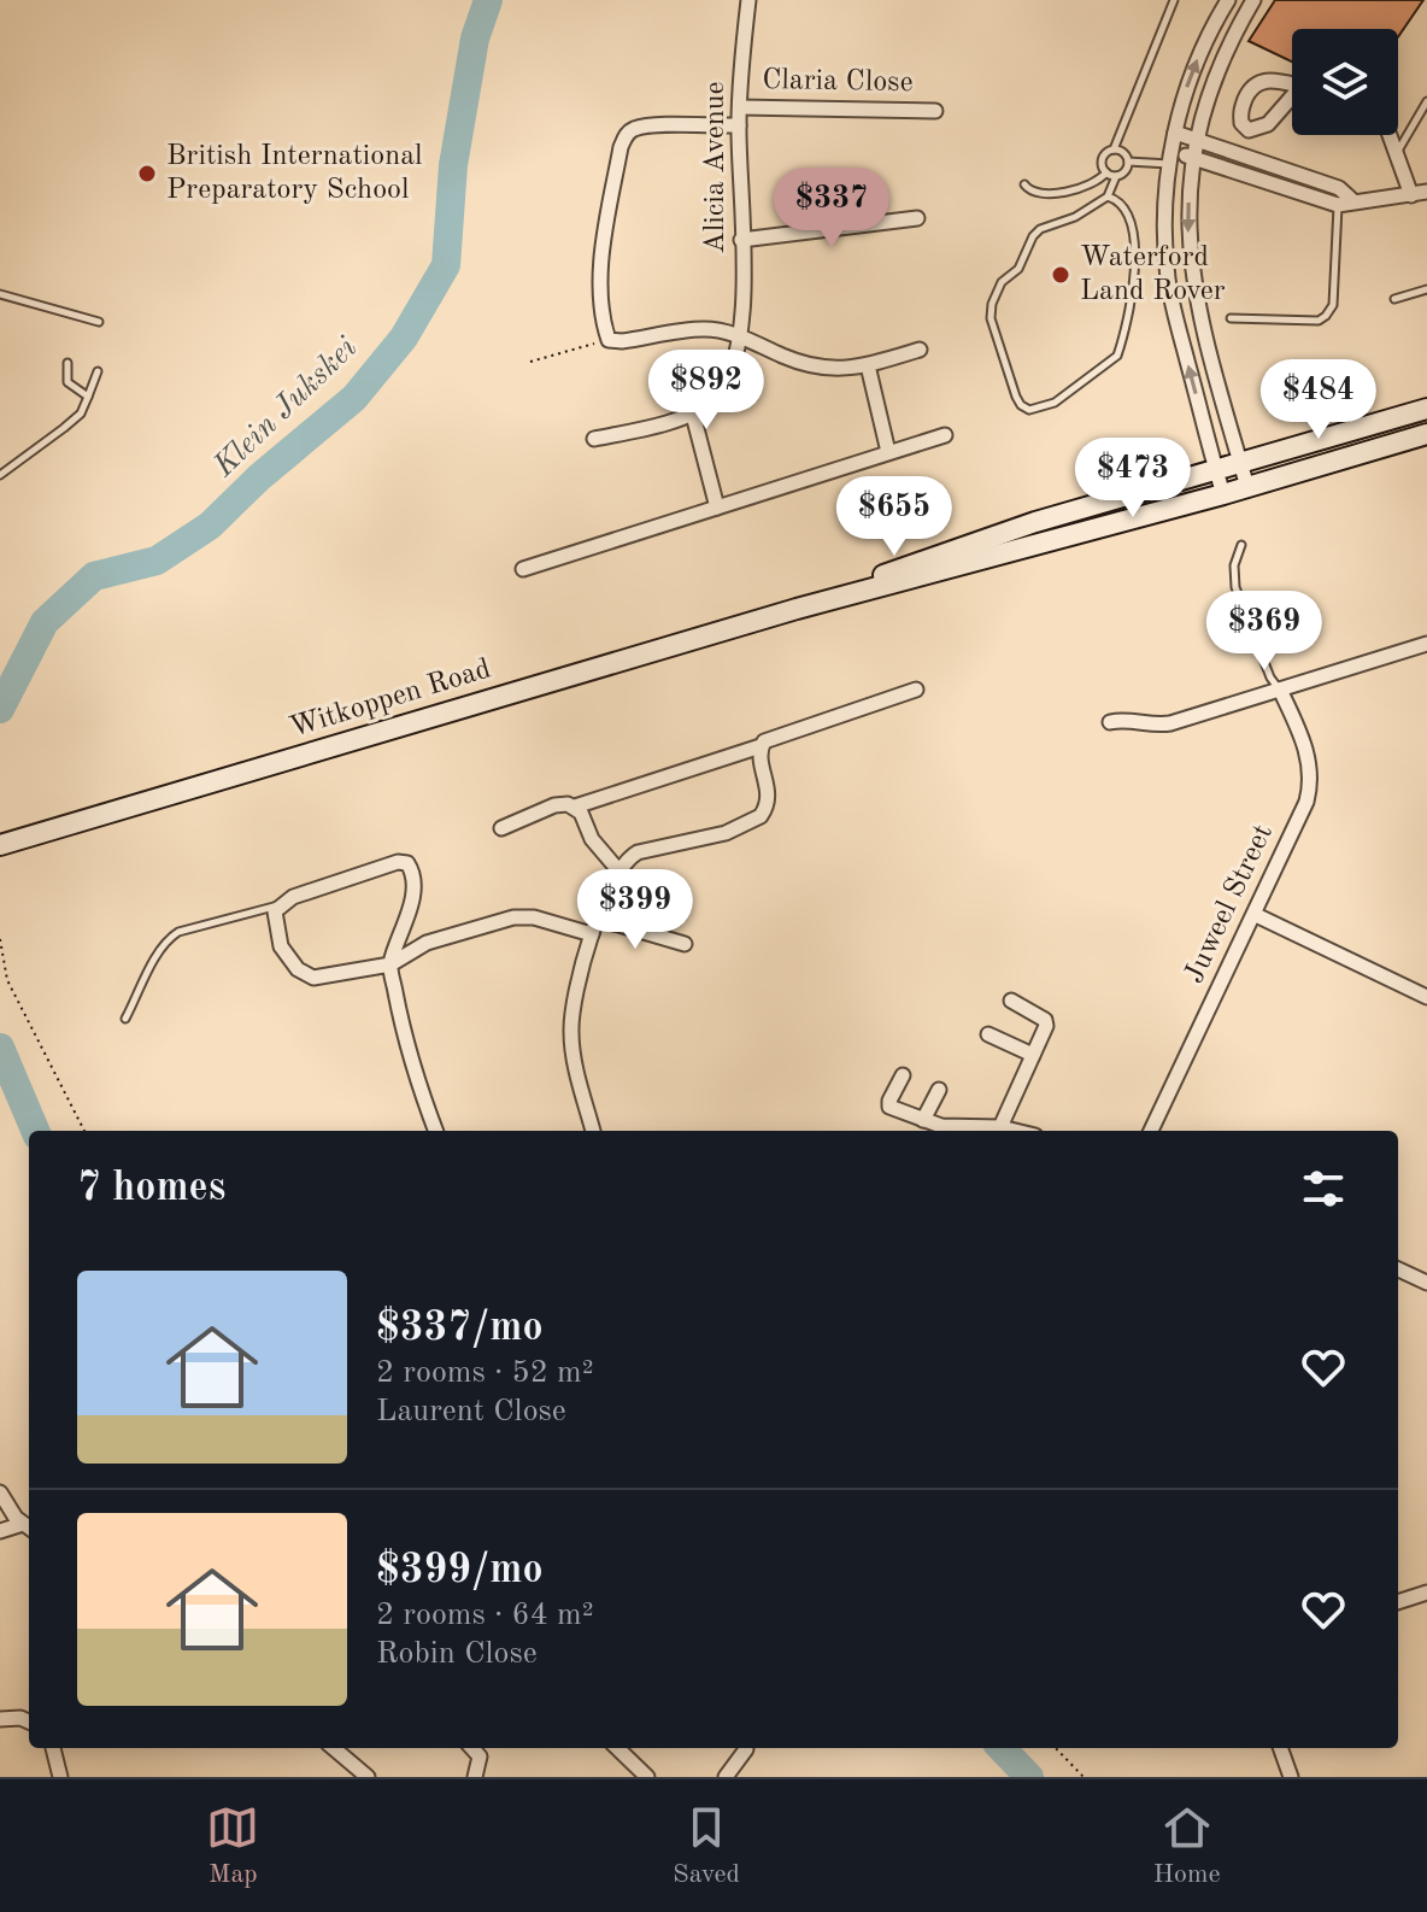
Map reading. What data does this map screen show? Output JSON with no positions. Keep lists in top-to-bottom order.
{
  "streets": {
    "main road": ["Witkoppen Road"],
    "street": ["Claria Close", "Alicia Avenue", "Juweel Street"]
  },
  "crossings": [
    ["Claria Close", "Alicia Avenue"]
  ],
  "water": ["Klein Jukskei"],
  "places": ["British International Preparatory School", "Waterford Land Rover"],
  "page": {
    "price": [
      "$337",
      "$892",
      "$484",
      "$473",
      "$655",
      "$369",
      "$399"
    ],
    "heading": "7 homes",
    "list": [
      {
        "name": "$337/mo",
        "note": "2 rooms · 52 m² · Laurent Close"
      },
      {
        "name": "$399/mo",
        "note": "2 rooms · 64 m² · Robin Close"
      }
    ],
    "tabs": ["Map", "Saved", "Home"]
  }
}
